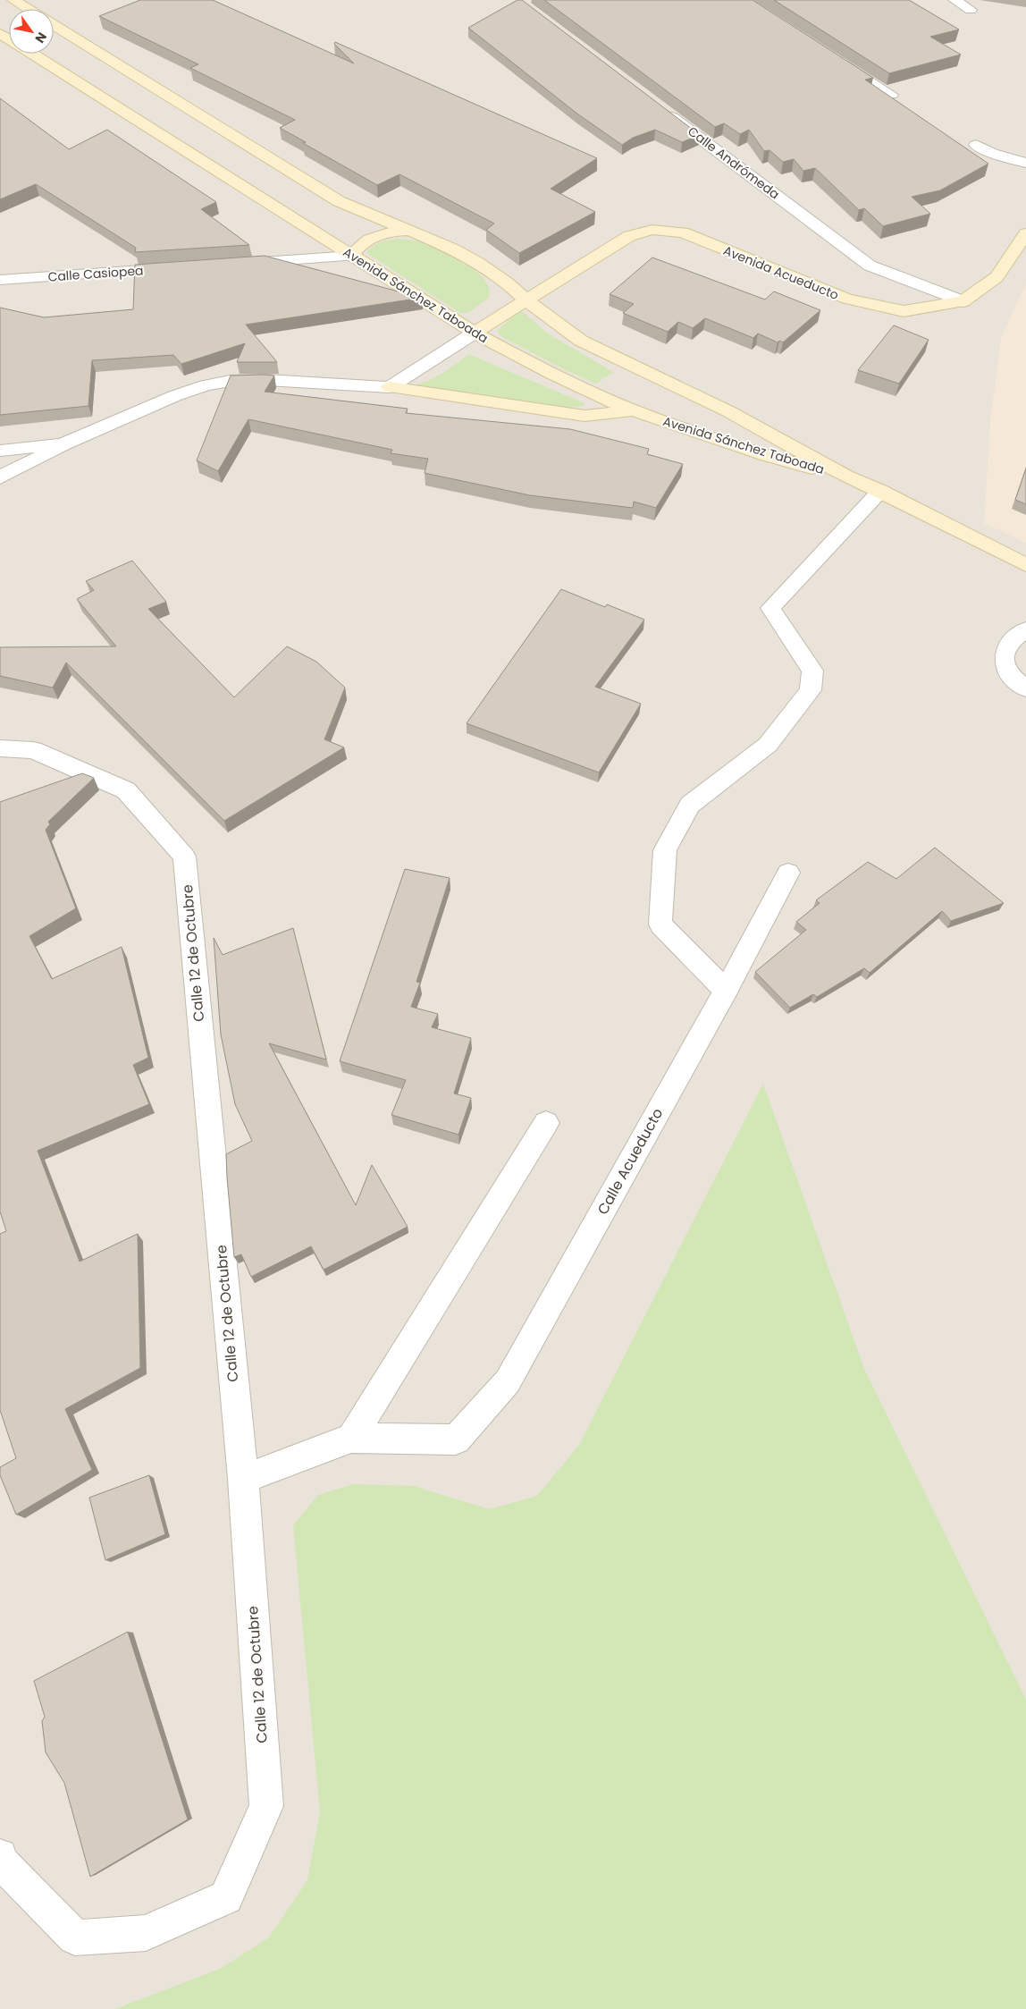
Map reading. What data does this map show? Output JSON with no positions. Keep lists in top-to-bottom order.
{
  "streets": {
    "main road": ["Avenida Acueducto", "Avenida Sánchez Taboada"],
    "street": [
      "Calle Andrómeda",
      "Calle Casiopea",
      "Calle 12 de Octubre",
      "Calle Acueducto"
    ]
  },
  "crossings": [
    ["Calle Andrómeda", "Avenida Acueducto"],
    ["Avenida Acueducto", "Avenida Sánchez Taboada"]
  ],
  "north": "bottom right"
}
